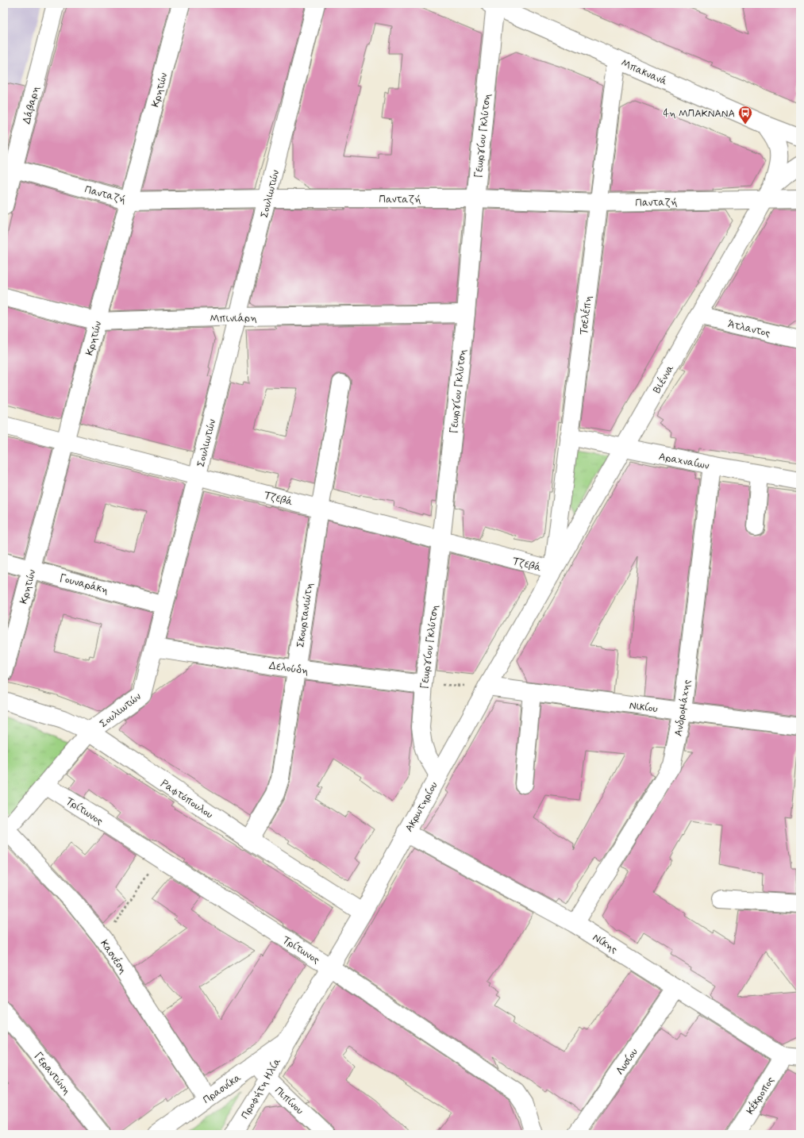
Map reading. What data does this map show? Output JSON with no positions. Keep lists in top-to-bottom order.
{
  "streets": {
    "street": [
      "Μπακνανά",
      "Κρητών",
      "Δάβαρη",
      "Γεωργίου Γκλύτση",
      "Πανταζή",
      "Σουλιωτών",
      "Τσελέπη",
      "Μπινιάρη",
      "Άτλαντος",
      "Βιέννα",
      "Αραχναίων",
      "Τζεβά",
      "Γουναράκη",
      "Σκουρτανιώτη",
      "Δελούδη",
      "Νικίου",
      "Ανδρομάχης",
      "Ραφτόπουλου",
      "Ακρωτηρίου",
      "Τρίτωνος",
      "Νίκης",
      "Κασνέση",
      "Λυσίου",
      "Γεραντώνη",
      "Πρασνίκα",
      "Προφήτη Ηλία",
      "Κέκροπος",
      "Πιπίνου"
    ]
  },
  "crossings": [
    ["Μπακνανά", "Γεωργίου Γκλύτση"],
    ["Μπακνανά", "Τσελέπη"],
    ["Μπακνανά", "Βιέννα"],
    ["Κρητών", "Πανταζή"],
    ["Κρητών", "Μπινιάρη"],
    ["Κρητών", "Τζεβά"],
    ["Κρητών", "Γουναράκη"],
    ["Δάβαρη", "Πανταζή"],
    ["Γεωργίου Γκλύτση", "Πανταζή"],
    ["Γεωργίου Γκλύτση", "Μπινιάρη"],
    ["Γεωργίου Γκλύτση", "Τζεβά"],
    ["Γεωργίου Γκλύτση", "Δελούδη"],
    ["Γεωργίου Γκλύτση", "Ακρωτηρίου"],
    ["Πανταζή", "Σουλιωτών"],
    ["Πανταζή", "Τσελέπη"],
    ["Πανταζή", "Βιέννα"],
    ["Σουλιωτών", "Μπινιάρη"],
    ["Σουλιωτών", "Τζεβά"],
    ["Σουλιωτών", "Γουναράκη"],
    ["Σουλιωτών", "Δελούδη"],
    ["Σουλιωτών", "Ραφτόπουλου"],
    ["Σουλιωτών", "Τρίτωνος"],
    ["Σουλιωτών", "Κασνέση"],
    ["Τσελέπη", "Βιέννα"],
    ["Τσελέπη", "Αραχναίων"],
    ["Τσελέπη", "Τζεβά"],
    ["Τσελέπη", "Ακρωτηρίου"],
    ["Άτλαντος", "Βιέννα"],
    ["Βιέννα", "Αραχναίων"],
    ["Βιέννα", "Τζεβά"],
    ["Βιέννα", "Ακρωτηρίου"],
    ["Αραχναίων", "Ανδρομάχης"],
    ["Τζεβά", "Σκουρτανιώτη"],
    ["Τζεβά", "Ακρωτηρίου"],
    ["Σκουρτανιώτη", "Δελούδη"],
    ["Σκουρτανιώτη", "Ραφτόπουλου"],
    ["Νικίου", "Ανδρομάχης"],
    ["Νικίου", "Ακρωτηρίου"],
    ["Ανδρομάχης", "Νίκης"],
    ["Ραφτόπουλου", "Ακρωτηρίου"],
    ["Ακρωτηρίου", "Τρίτωνος"],
    ["Ακρωτηρίου", "Νίκης"],
    ["Ακρωτηρίου", "Πρασνίκα"],
    ["Ακρωτηρίου", "Προφήτη Ηλία"],
    ["Νίκης", "Λυσίου"],
    ["Νίκης", "Κέκροπος"],
    ["Κασνέση", "Πρασνίκα"],
    ["Πρασνίκα", "Προφήτη Ηλία"],
    ["Πρασνίκα", "Πιπίνου"],
    ["Προφήτη Ηλία", "Πιπίνου"]
  ],
  "places": {
    "bus stop": ["4η ΜΠΑΚΝΑΝΑ"]
  }
}
